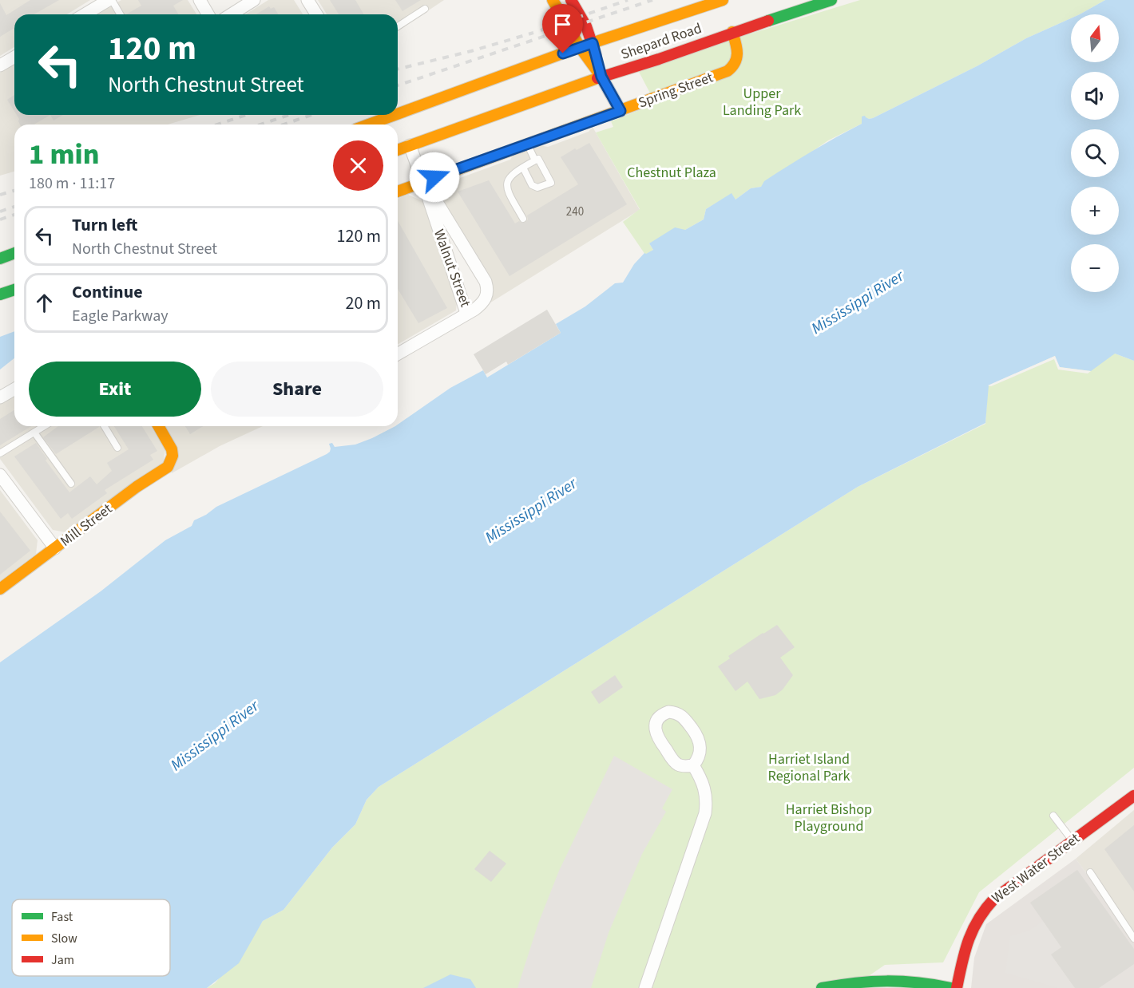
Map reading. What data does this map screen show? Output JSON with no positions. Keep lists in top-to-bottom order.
{
  "streets": {
    "main road": [
      "Shepard Road",
      "Spring Street",
      "Mill Street",
      "West Water Street"
    ],
    "street": ["Walnut Street"]
  },
  "crossings": [
    ["Shepard Road", "Spring Street"],
    ["Shepard Road", "Walnut Street"],
    ["Spring Street", "Walnut Street"]
  ],
  "water": ["Mississippi River"],
  "parks": [
    "Upper Landing Park",
    "Chestnut Plaza",
    "Harriet Island Regional Park",
    "Harriet Bishop Playground"
  ],
  "house_numbers": ["240"],
  "legend": ["Fast", "Slow", "Jam"],
  "north": "top",
  "page": {
    "map_buttons": ["+", "−"],
    "turn": ["120 m", "North Chestnut Street"],
    "heading": ["1 min", "180 m · 11:17"],
    "list": [
      {
        "name": "Turn left",
        "note": "North Chestnut Street",
        "value": "120 m"
      },
      {
        "name": "Continue",
        "note": "Eagle Parkway",
        "value": "20 m"
      }
    ],
    "buttons": ["Exit", "Share"]
  }
}
